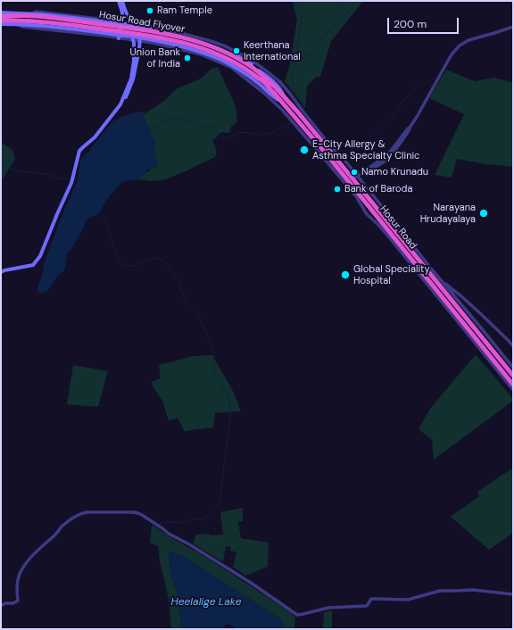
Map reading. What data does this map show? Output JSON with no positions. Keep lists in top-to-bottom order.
{
  "streets": {
    "highway": ["Hosur Road Flyover", "Hosur Road"]
  },
  "crossings": [
    ["Hosur Road Flyover", "Hosur Road"]
  ],
  "water": ["Heelalige Lake"],
  "places": [
    "Ram Temple",
    "Keerthana International",
    "Union Bank of India",
    "E-City Allergy & Asthma Specialty Clinic",
    "Namo Krunadu",
    "Bank of Baroda",
    "Narayana Hrudayalaya",
    "Global Speciality Hospital"
  ],
  "scale_bar": "200 m"
}
